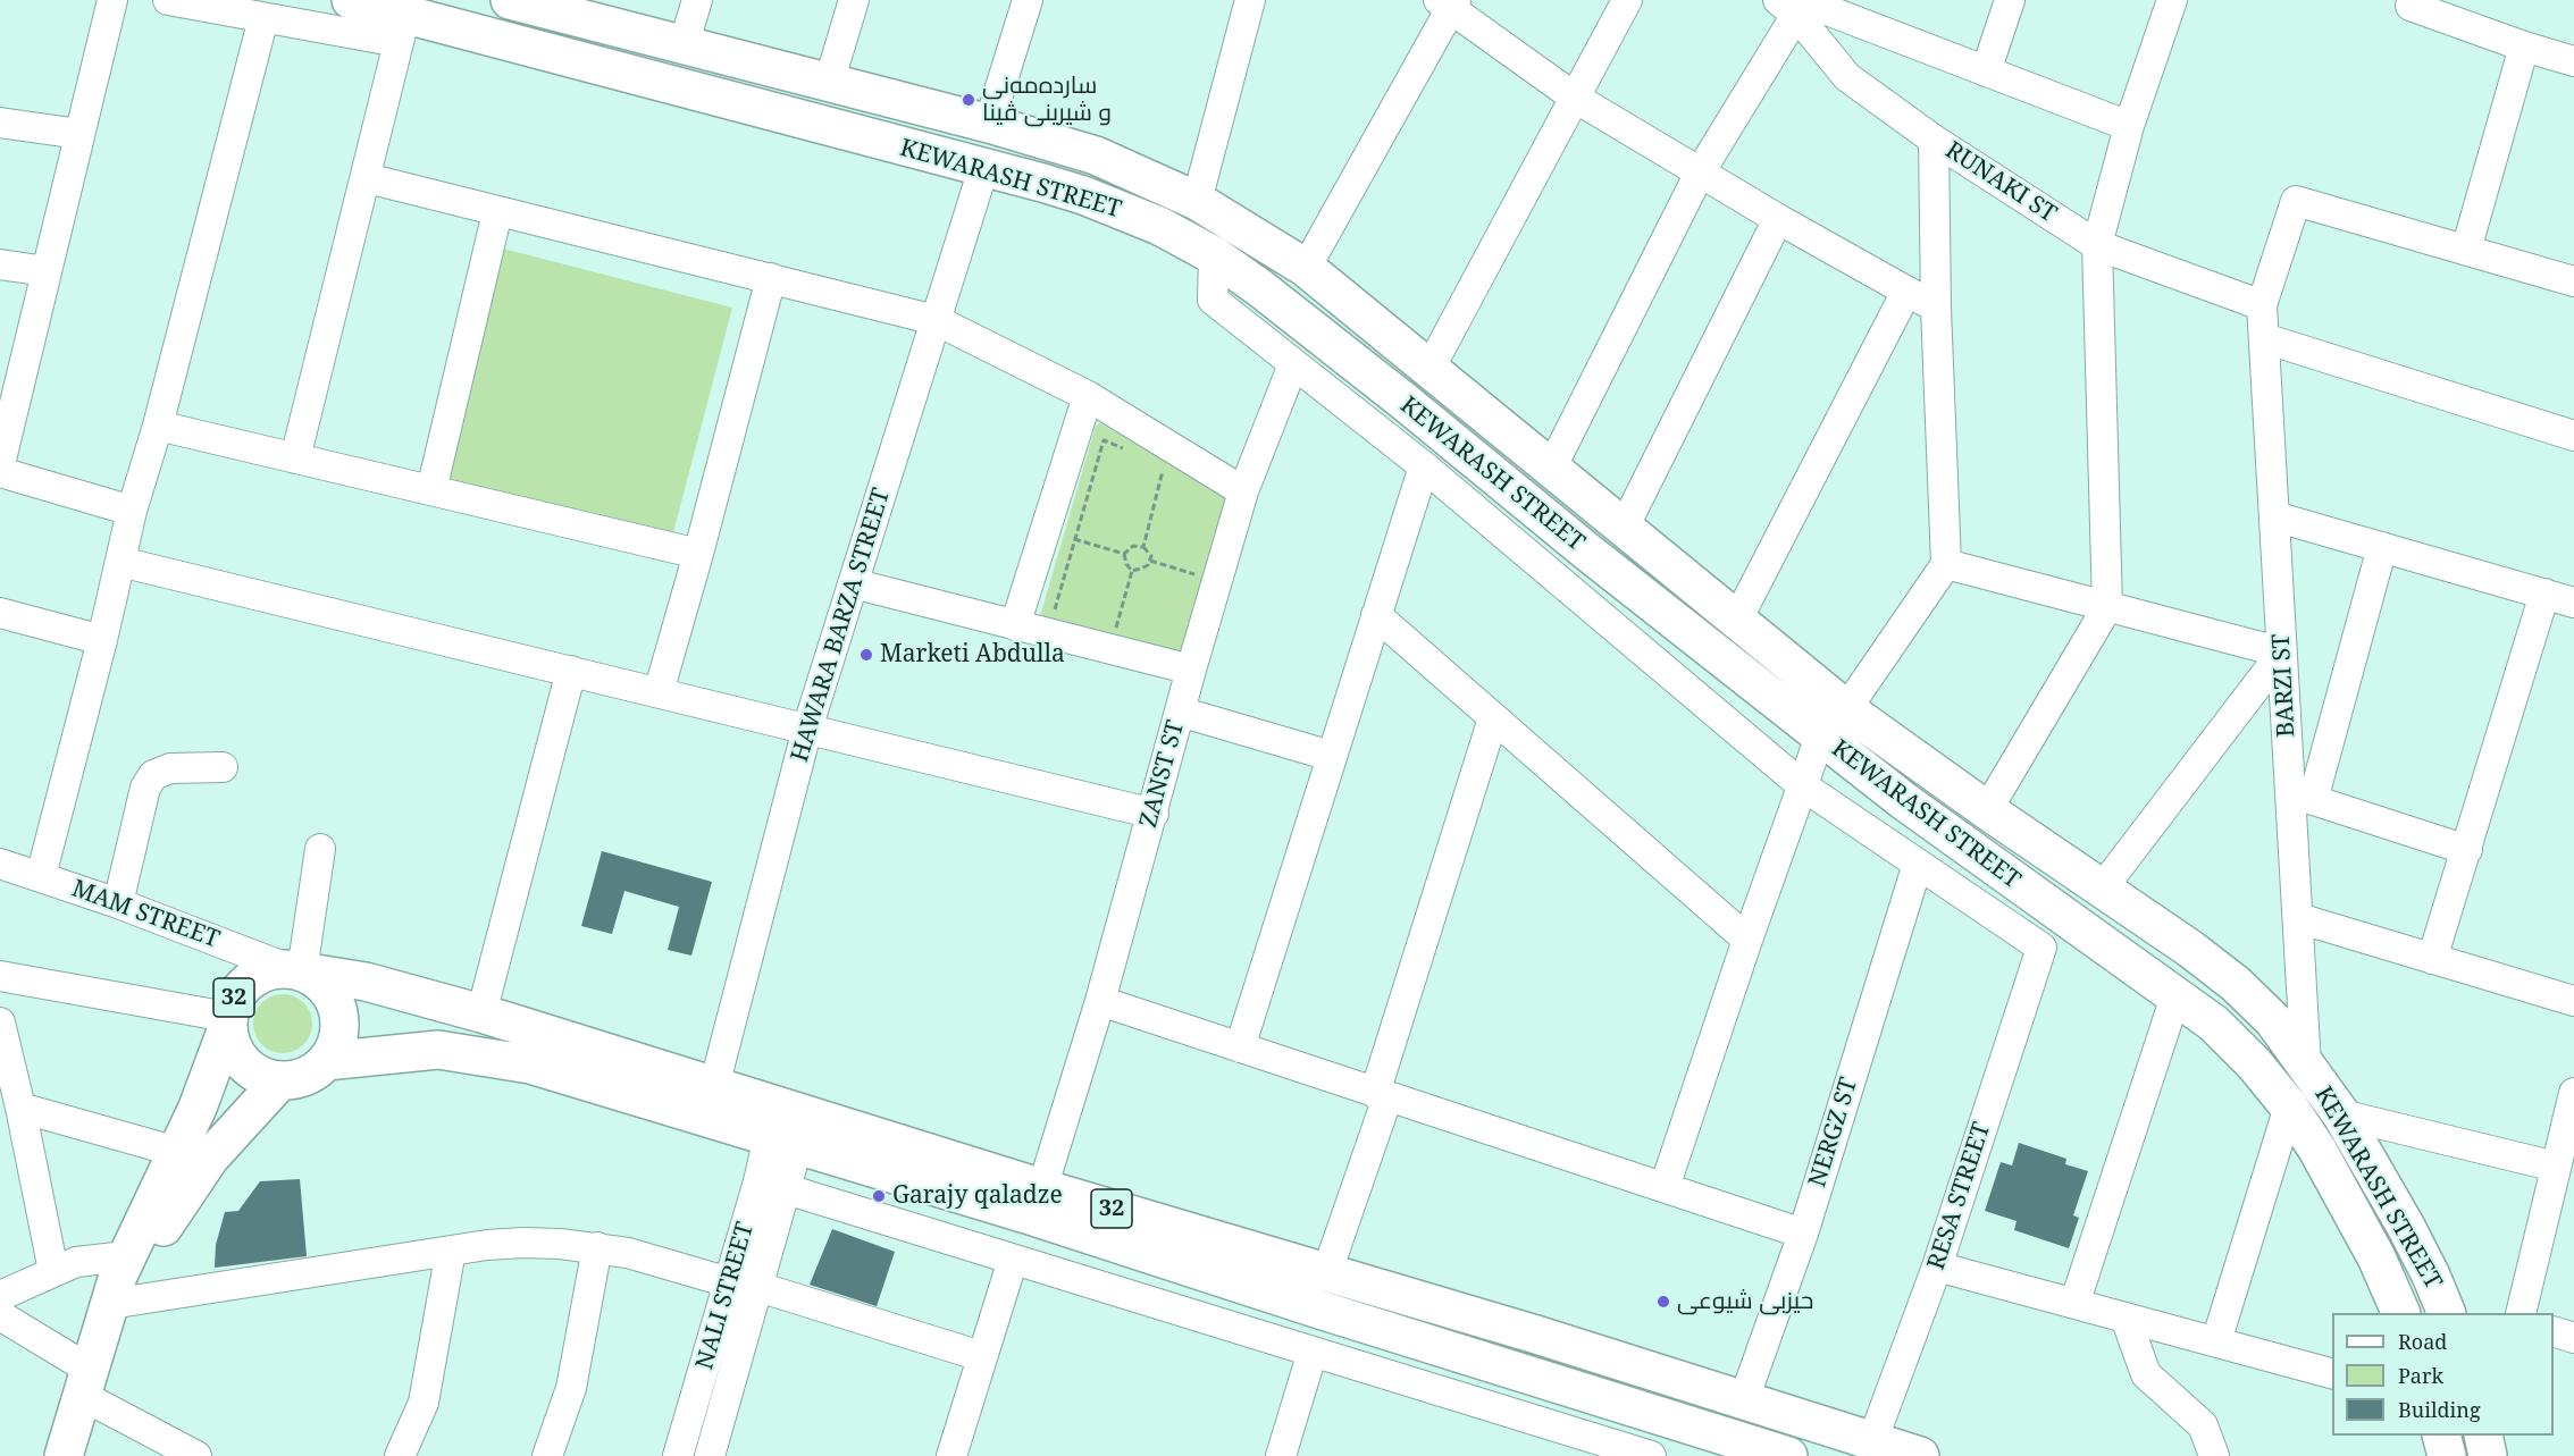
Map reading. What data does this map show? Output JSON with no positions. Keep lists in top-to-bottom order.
{
  "streets": {
    "main road": ["KEWARASH STREET", "32"],
    "street": [
      "RUNAKI ST",
      "HAWARA BARZA STREET",
      "BARZI ST",
      "ZANST ST",
      "MAM STREET",
      "NERGZ ST",
      "RESA STREET",
      "NALI STREET"
    ]
  },
  "crossings": [
    ["KEWARASH STREET", "HAWARA BARZA STREET"],
    ["KEWARASH STREET", "BARZI ST"],
    ["RUNAKI ST", "BARZI ST"],
    ["HAWARA BARZA STREET", "32"],
    ["ZANST ST", "32"],
    ["MAM STREET", "32"],
    ["32", "NERGZ ST"],
    ["32", "RESA STREET"],
    ["32", "NALI STREET"],
    ["NERGZ ST", "RESA STREET"]
  ],
  "places": [
    "سارده‌مه‌نی و شیرینی ڤینا",
    "Marketi Abdulla",
    "Garajy qaladze",
    "حیزبی شیوعی"
  ],
  "legend": ["Road", "Park", "Building"]
}
